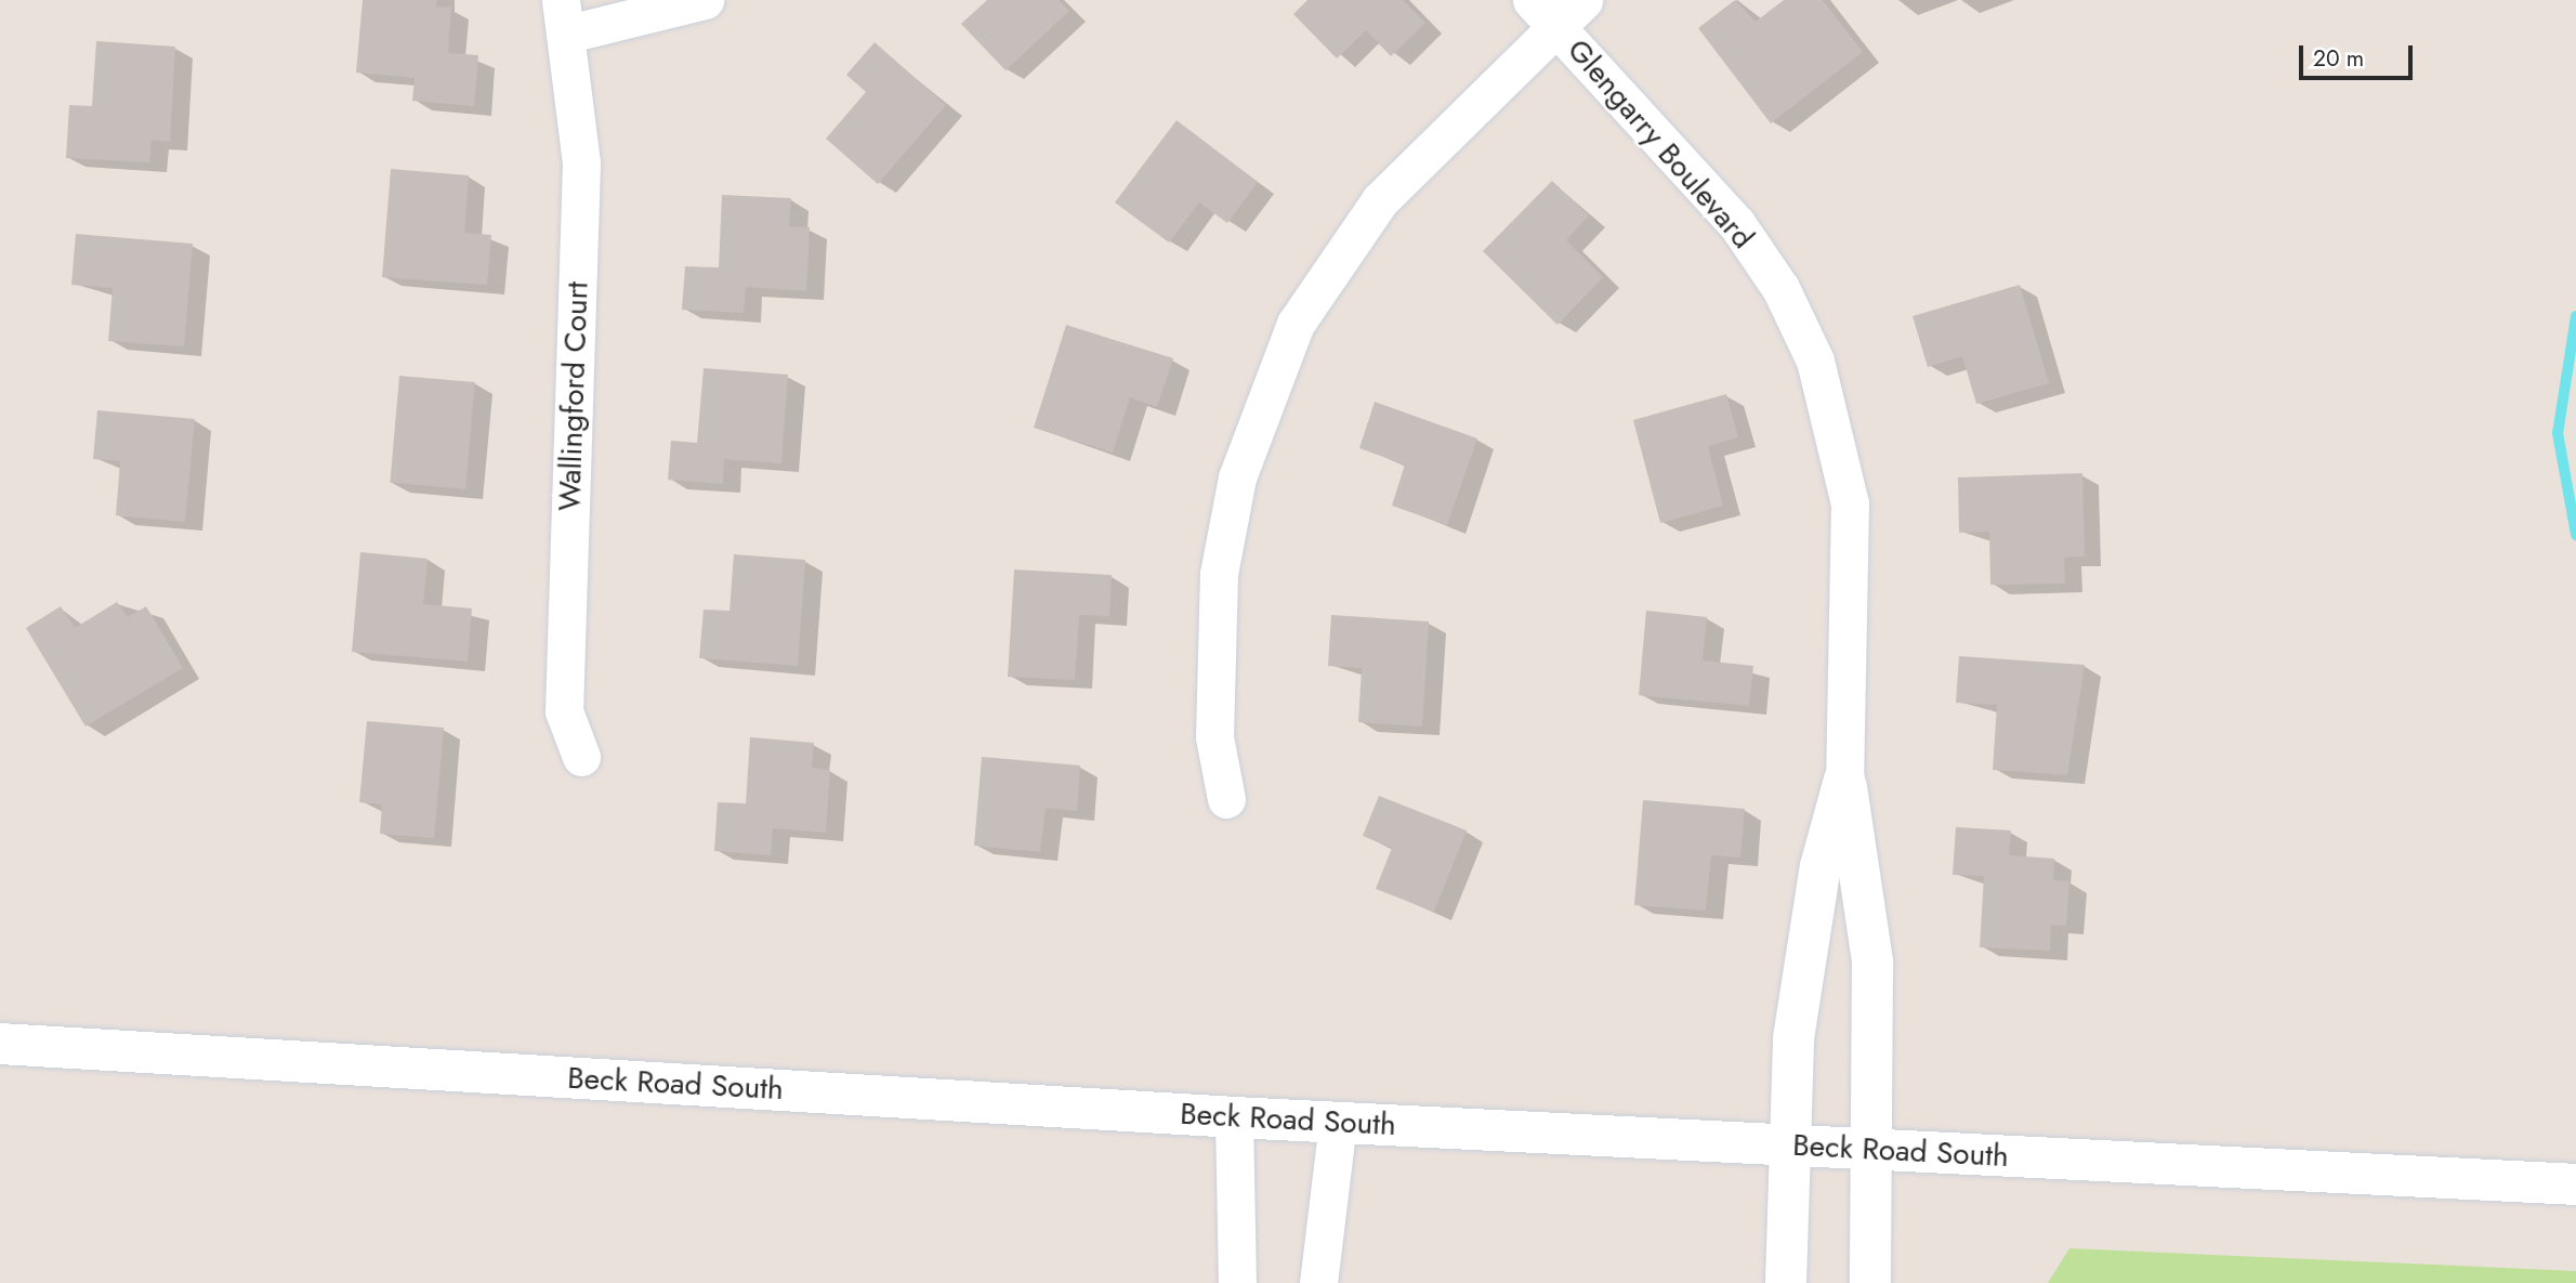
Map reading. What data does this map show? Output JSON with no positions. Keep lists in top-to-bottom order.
{
  "streets": {
    "main road": ["Glengarry Boulevard", "Beck Road South"],
    "street": ["Wallingford Court"]
  },
  "crossings": [
    ["Glengarry Boulevard", "Beck Road South"]
  ],
  "scale_bar": "20 m"
}
